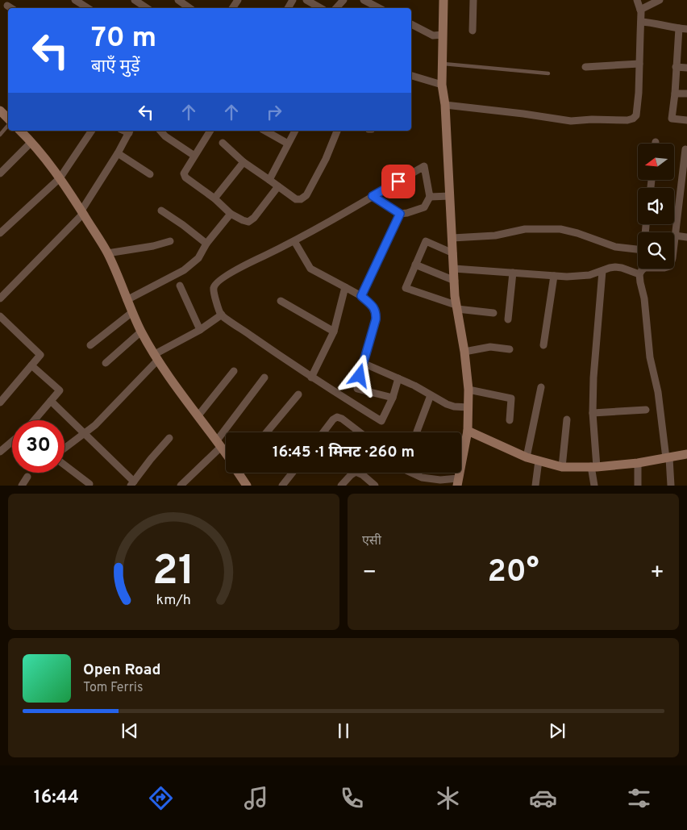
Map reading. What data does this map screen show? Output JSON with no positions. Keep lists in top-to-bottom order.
{
  "north": "left",
  "page": {
    "turn": ["70 m", "बाएँ मुड़ें"],
    "limit": "30",
    "trip": "16:45 · 1 मिनट · 260 m",
    "tile": "एसी",
    "heat": ["−", "20°", "+"],
    "song": ["Open Road", "Tom Ferris"],
    "tabs": "16:44",
    "gauge": ["21", "km/h"]
  }
}
